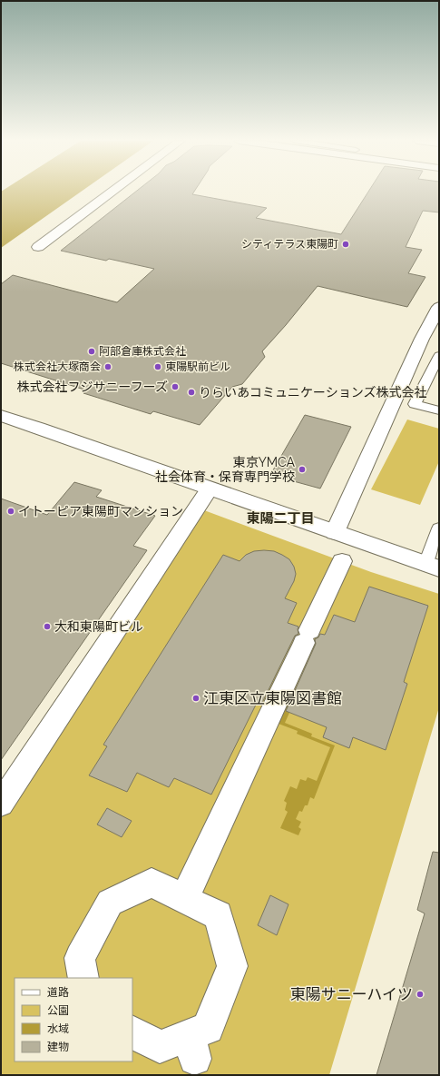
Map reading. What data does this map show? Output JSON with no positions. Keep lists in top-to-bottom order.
{
  "districts": ["東陽二丁目"],
  "places": [
    "シティテラス東陽町",
    "阿部倉庫株式会社",
    "株式会社大塚商会",
    "東陽駅前ビル",
    "株式会社フジサニーフーズ",
    "りらいあコミュニケーションズ株式会社",
    "東京YMCA 社会体育・保育専門学校",
    "イトーピア東陽町マンション",
    "大和東陽町ビル",
    "江東区立東陽図書館",
    "東陽サニーハイツ"
  ],
  "legend": [
    "道路",
    "公園",
    "水域",
    "建物"
  ]
}
